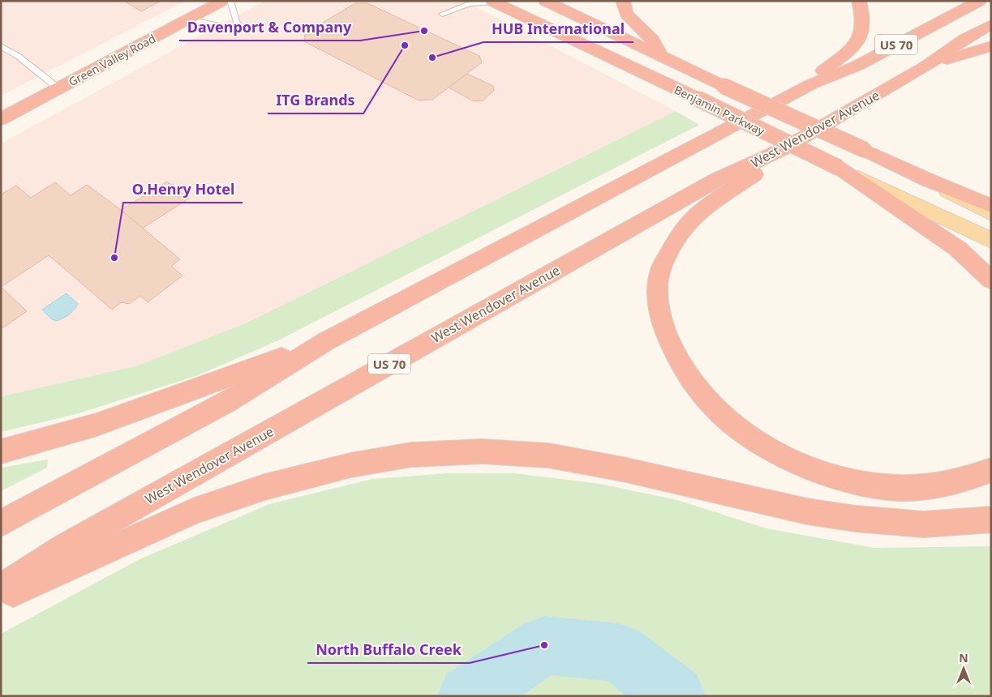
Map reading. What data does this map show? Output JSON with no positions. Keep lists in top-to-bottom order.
{
  "streets": {
    "highway": [
      "US 70",
      "Green Valley Road",
      "Benjamin Parkway",
      "West Wendover Avenue"
    ]
  },
  "places": [
    "Davenport & Company",
    "ITG Brands",
    "HUB International",
    "O.Henry Hotel",
    "North Buffalo Creek"
  ],
  "north": "top"
}
